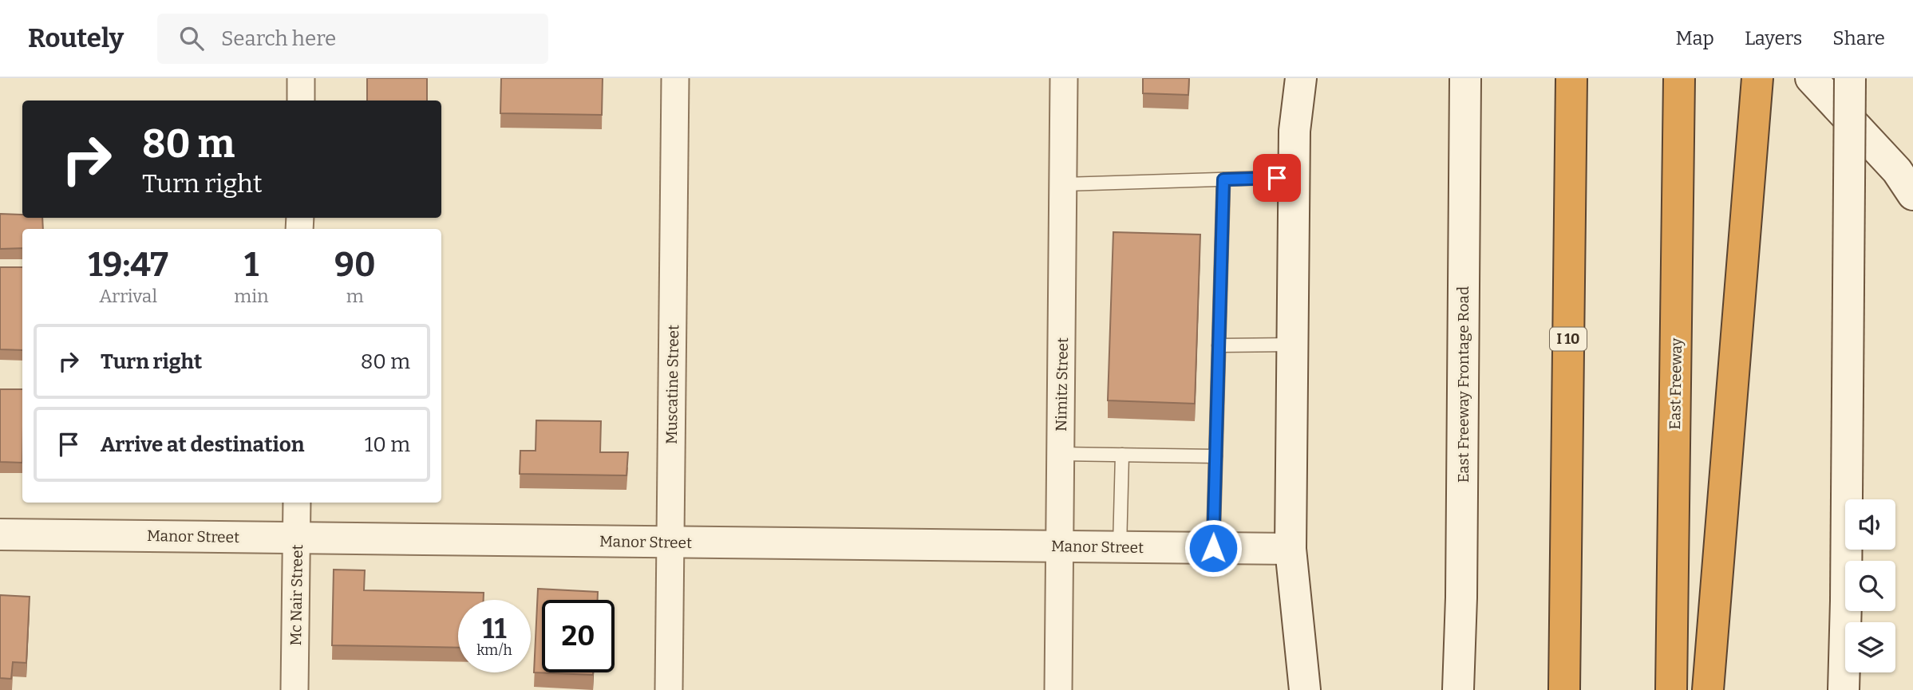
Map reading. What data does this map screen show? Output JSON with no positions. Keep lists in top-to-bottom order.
{
  "streets": {
    "highway": ["I 10", "East Freeway"],
    "main road": ["East Freeway Frontage Road", "Manor Street"],
    "street": ["Muscatine Street", "Nimitz Street", "Mc Nair Street"]
  },
  "crossings": [
    ["Muscatine Street", "Manor Street"],
    ["Nimitz Street", "Manor Street"],
    ["Manor Street", "Mc Nair Street"]
  ],
  "page": {
    "header": "Routely",
    "search": "Search here",
    "nav": ["Map", "Layers", "Share"],
    "turn": ["80 m", "Turn right"],
    "eta": [
      "19:47",
      "Arrival",
      "1",
      "min",
      "90",
      "m"
    ],
    "list": [
      {
        "name": "Turn right",
        "value": "80 m"
      },
      {
        "name": "Arrive at destination",
        "value": "10 m"
      }
    ],
    "speed": "11 km/h",
    "limit": "20"
  }
}
